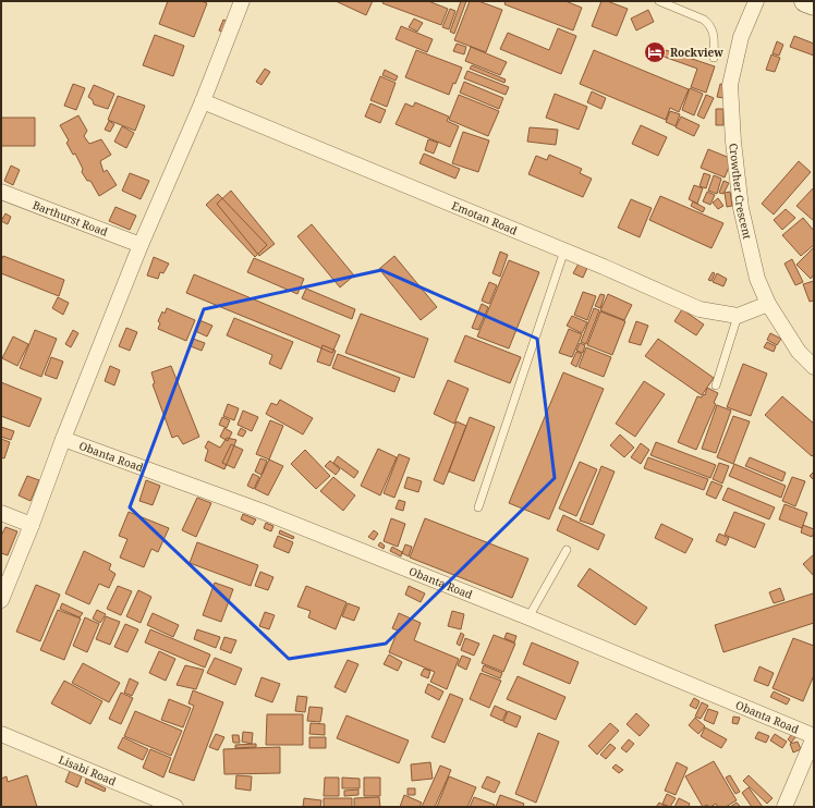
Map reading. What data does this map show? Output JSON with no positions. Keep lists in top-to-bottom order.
{
  "streets": {
    "street": [
      "Crowther Crescent",
      "Barthurst Road",
      "Emotan Road",
      "Obanta Road",
      "Lisabi Road"
    ]
  },
  "crossings": [
    ["Crowther Crescent", "Emotan Road"]
  ],
  "places": {
    "hotel": ["Rockview"]
  }
}
